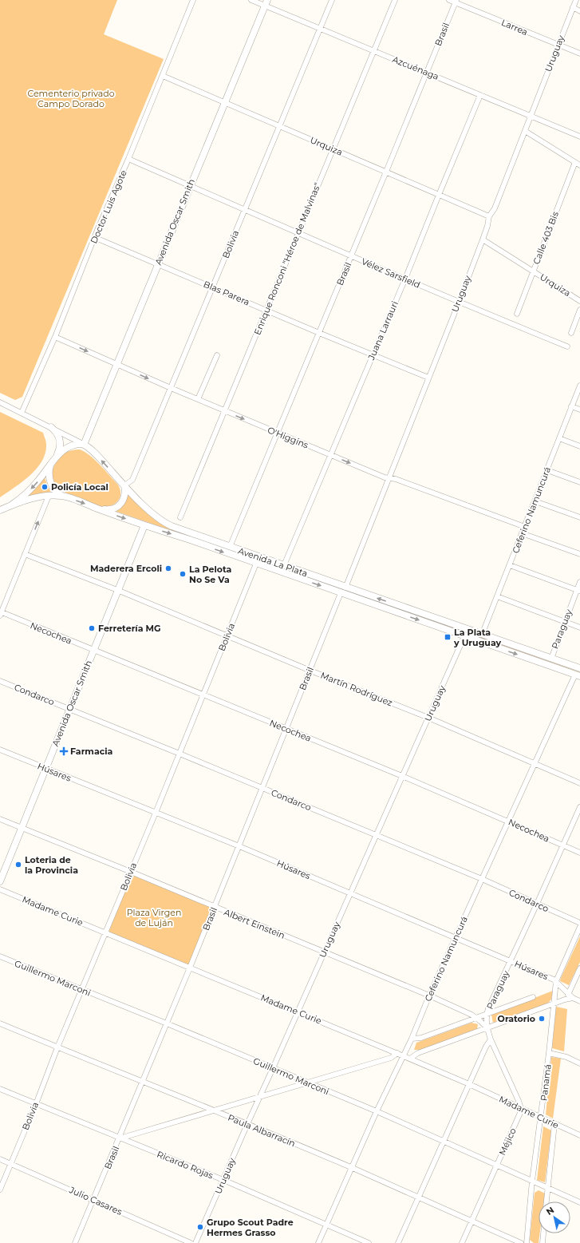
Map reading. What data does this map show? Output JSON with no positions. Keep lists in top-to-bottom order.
{
  "streets": {
    "main road": ["Avenida Oscar Smith", "Avenida La Plata"],
    "street": [
      "Larrea",
      "Brasil",
      "Uruguay",
      "Azcuénaga",
      "Urquiza",
      "Doctor Luis Agote",
      "Calle 403 Bis",
      "Bolivia",
      "Enrique Ronconi \"Héroe de Malvinas\"",
      "Vélez Sarsfield",
      "Blas Parera",
      "Juana Larrauri",
      "O'Higgins",
      "Ceferino Namuncurá",
      "Paraguay",
      "Necochea",
      "Martín Rodríguez",
      "Condarco",
      "Húsares",
      "Madame Curie",
      "Albert Einstein",
      "Guillermo Marconi",
      "Panamá",
      "Paula Albarracín",
      "Méjico",
      "Ricardo Rojas",
      "Julio Casares"
    ]
  },
  "crossings": [
    ["Larrea", "Brasil"],
    ["Larrea", "Uruguay"],
    ["Brasil", "Azcuénaga"],
    ["Brasil", "Urquiza"],
    ["Brasil", "Vélez Sarsfield"],
    ["Brasil", "Blas Parera"],
    ["Brasil", "O'Higgins"],
    ["Brasil", "Avenida La Plata"],
    ["Brasil", "Necochea"],
    ["Brasil", "Martín Rodríguez"],
    ["Brasil", "Condarco"],
    ["Brasil", "Húsares"],
    ["Brasil", "Madame Curie"],
    ["Brasil", "Albert Einstein"],
    ["Brasil", "Guillermo Marconi"],
    ["Brasil", "Paula Albarracín"],
    ["Brasil", "Ricardo Rojas"],
    ["Brasil", "Julio Casares"],
    ["Uruguay", "Azcuénaga"],
    ["Uruguay", "Urquiza"],
    ["Uruguay", "Vélez Sarsfield"],
    ["Uruguay", "Blas Parera"],
    ["Uruguay", "O'Higgins"],
    ["Uruguay", "Avenida La Plata"],
    ["Uruguay", "Necochea"],
    ["Uruguay", "Martín Rodríguez"],
    ["Uruguay", "Condarco"],
    ["Uruguay", "Húsares"],
    ["Uruguay", "Madame Curie"],
    ["Uruguay", "Albert Einstein"],
    ["Uruguay", "Guillermo Marconi"],
    ["Uruguay", "Paula Albarracín"],
    ["Uruguay", "Ricardo Rojas"],
    ["Azcuénaga", "Avenida Oscar Smith"],
    ["Azcuénaga", "Bolivia"],
    ["Azcuénaga", "Enrique Ronconi \"Héroe de Malvinas\""],
    ["Azcuénaga", "Juana Larrauri"],
    ["Urquiza", "Doctor Luis Agote"],
    ["Urquiza", "Avenida Oscar Smith"],
    ["Urquiza", "Calle 403 Bis"],
    ["Urquiza", "Bolivia"],
    ["Urquiza", "Enrique Ronconi \"Héroe de Malvinas\""],
    ["Urquiza", "Juana Larrauri"],
    ["Doctor Luis Agote", "Vélez Sarsfield"],
    ["Doctor Luis Agote", "Blas Parera"],
    ["Doctor Luis Agote", "O'Higgins"],
    ["Avenida Oscar Smith", "Bolivia"],
    ["Avenida Oscar Smith", "Vélez Sarsfield"],
    ["Avenida Oscar Smith", "Blas Parera"],
    ["Avenida Oscar Smith", "O'Higgins"],
    ["Avenida Oscar Smith", "Avenida La Plata"],
    ["Avenida Oscar Smith", "Necochea"],
    ["Avenida Oscar Smith", "Martín Rodríguez"],
    ["Avenida Oscar Smith", "Condarco"],
    ["Avenida Oscar Smith", "Húsares"],
    ["Avenida Oscar Smith", "Albert Einstein"],
    ["Bolivia", "Vélez Sarsfield"],
    ["Bolivia", "Blas Parera"],
    ["Bolivia", "O'Higgins"],
    ["Bolivia", "Avenida La Plata"],
    ["Bolivia", "Necochea"],
    ["Bolivia", "Martín Rodríguez"],
    ["Bolivia", "Condarco"],
    ["Bolivia", "Húsares"],
    ["Bolivia", "Madame Curie"],
    ["Bolivia", "Albert Einstein"],
    ["Bolivia", "Guillermo Marconi"],
    ["Bolivia", "Paula Albarracín"],
    ["Bolivia", "Ricardo Rojas"],
    ["Bolivia", "Julio Casares"],
    ["Enrique Ronconi \"Héroe de Malvinas\"", "Vélez Sarsfield"],
    ["Enrique Ronconi \"Héroe de Malvinas\"", "Blas Parera"],
    ["Enrique Ronconi \"Héroe de Malvinas\"", "O'Higgins"],
    ["Vélez Sarsfield", "Juana Larrauri"],
    ["Blas Parera", "Juana Larrauri"],
    ["Juana Larrauri", "O'Higgins"],
    ["Juana Larrauri", "Avenida La Plata"],
    ["O'Higgins", "Ceferino Namuncurá"],
    ["Ceferino Namuncurá", "Avenida La Plata"],
    ["Ceferino Namuncurá", "Necochea"],
    ["Ceferino Namuncurá", "Martín Rodríguez"],
    ["Ceferino Namuncurá", "Condarco"],
    ["Ceferino Namuncurá", "Húsares"],
    ["Ceferino Namuncurá", "Madame Curie"],
    ["Ceferino Namuncurá", "Albert Einstein"],
    ["Ceferino Namuncurá", "Guillermo Marconi"],
    ["Ceferino Namuncurá", "Paula Albarracín"],
    ["Ceferino Namuncurá", "Ricardo Rojas"],
    ["Avenida La Plata", "Paraguay"],
    ["Paraguay", "Necochea"],
    ["Paraguay", "Condarco"],
    ["Paraguay", "Húsares"],
    ["Paraguay", "Albert Einstein"],
    ["Húsares", "Panamá"],
    ["Madame Curie", "Panamá"],
    ["Madame Curie", "Méjico"],
    ["Guillermo Marconi", "Panamá"],
    ["Guillermo Marconi", "Méjico"],
    ["Paula Albarracín", "Méjico"]
  ],
  "one_way": ["O'Higgins"],
  "parks": ["Cementerio privado Campo Dorado", "Plaza Virgen de Luján"],
  "places": {
    "other": [
      "Policía Local",
      "Maderera Ercoli",
      "La Pelota No Se Va",
      "Ferretería MG",
      "Loteria de la Provincia",
      "Oratorio",
      "Grupo Scout Padre Hermes Grasso"
    ],
    "transit": ["La Plata y Uruguay"],
    "health": ["Farmacia"]
  },
  "north": "top left"
}
